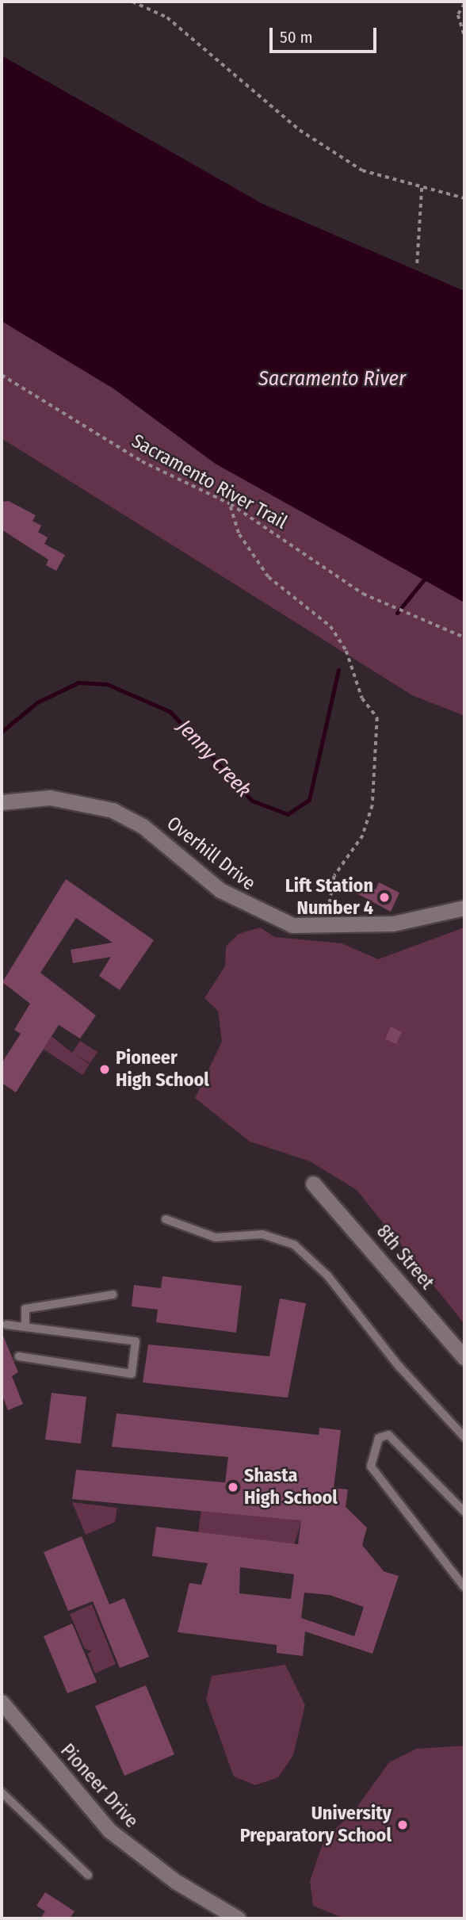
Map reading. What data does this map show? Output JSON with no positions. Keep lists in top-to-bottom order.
{
  "streets": {
    "street": ["Overhill Drive", "8th Street", "Pioneer Drive"],
    "path": ["Sacramento River Trail"]
  },
  "water": ["Sacramento River", "Jenny Creek"],
  "places": [
    "Lift Station Number 4",
    "Pioneer High School",
    "Shasta High School",
    "University Preparatory School"
  ],
  "scale_bar": "50 m"
}
